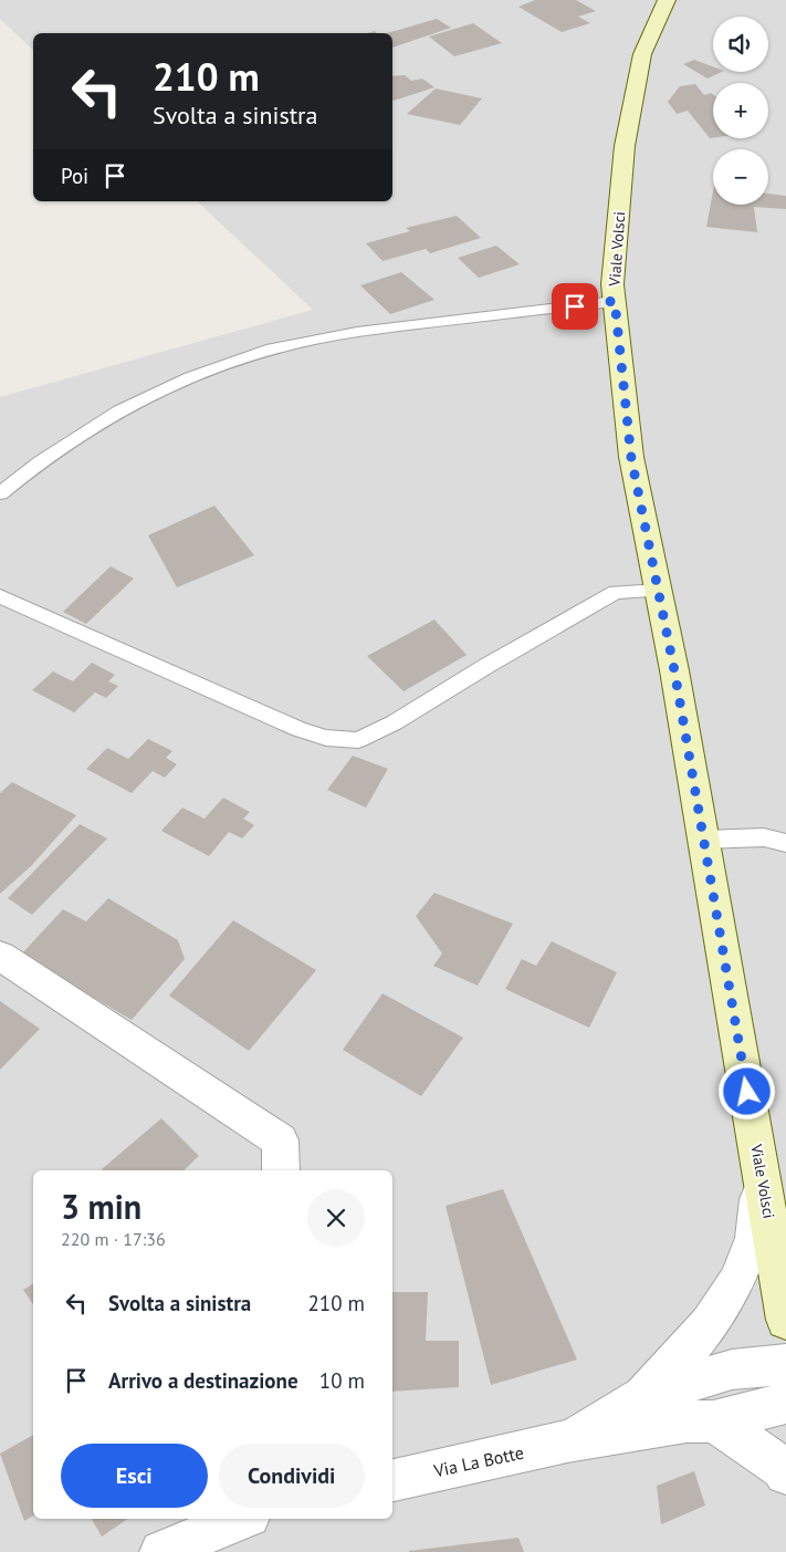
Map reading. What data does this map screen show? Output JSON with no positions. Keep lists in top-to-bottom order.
{
  "streets": {
    "main road": ["Viale Volsci"],
    "street": ["Via La Botte"]
  },
  "page": {
    "map_buttons": ["+", "−"],
    "turn": ["210 m", "Svolta a sinistra"],
    "then": "Poi",
    "heading": ["3 min", "220 m · 17:36"],
    "list": [
      {
        "name": "Svolta a sinistra",
        "value": "210 m"
      },
      {
        "name": "Arrivo a destinazione",
        "value": "10 m"
      }
    ],
    "buttons": ["Esci", "Condividi"]
  }
}
